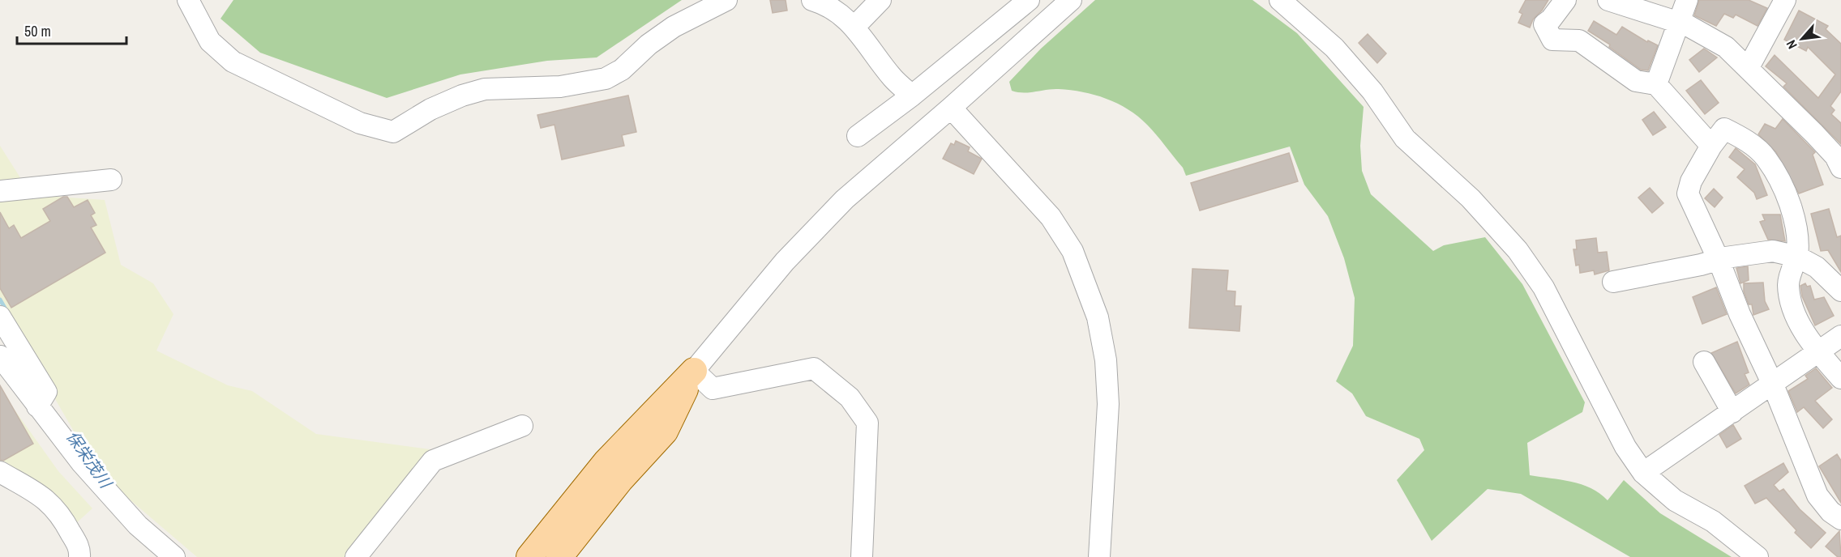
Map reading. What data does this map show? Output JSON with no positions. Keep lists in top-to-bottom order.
{
  "water": ["保栄茂川"],
  "scale_bar": "50 m",
  "north": "bottom left"
}
